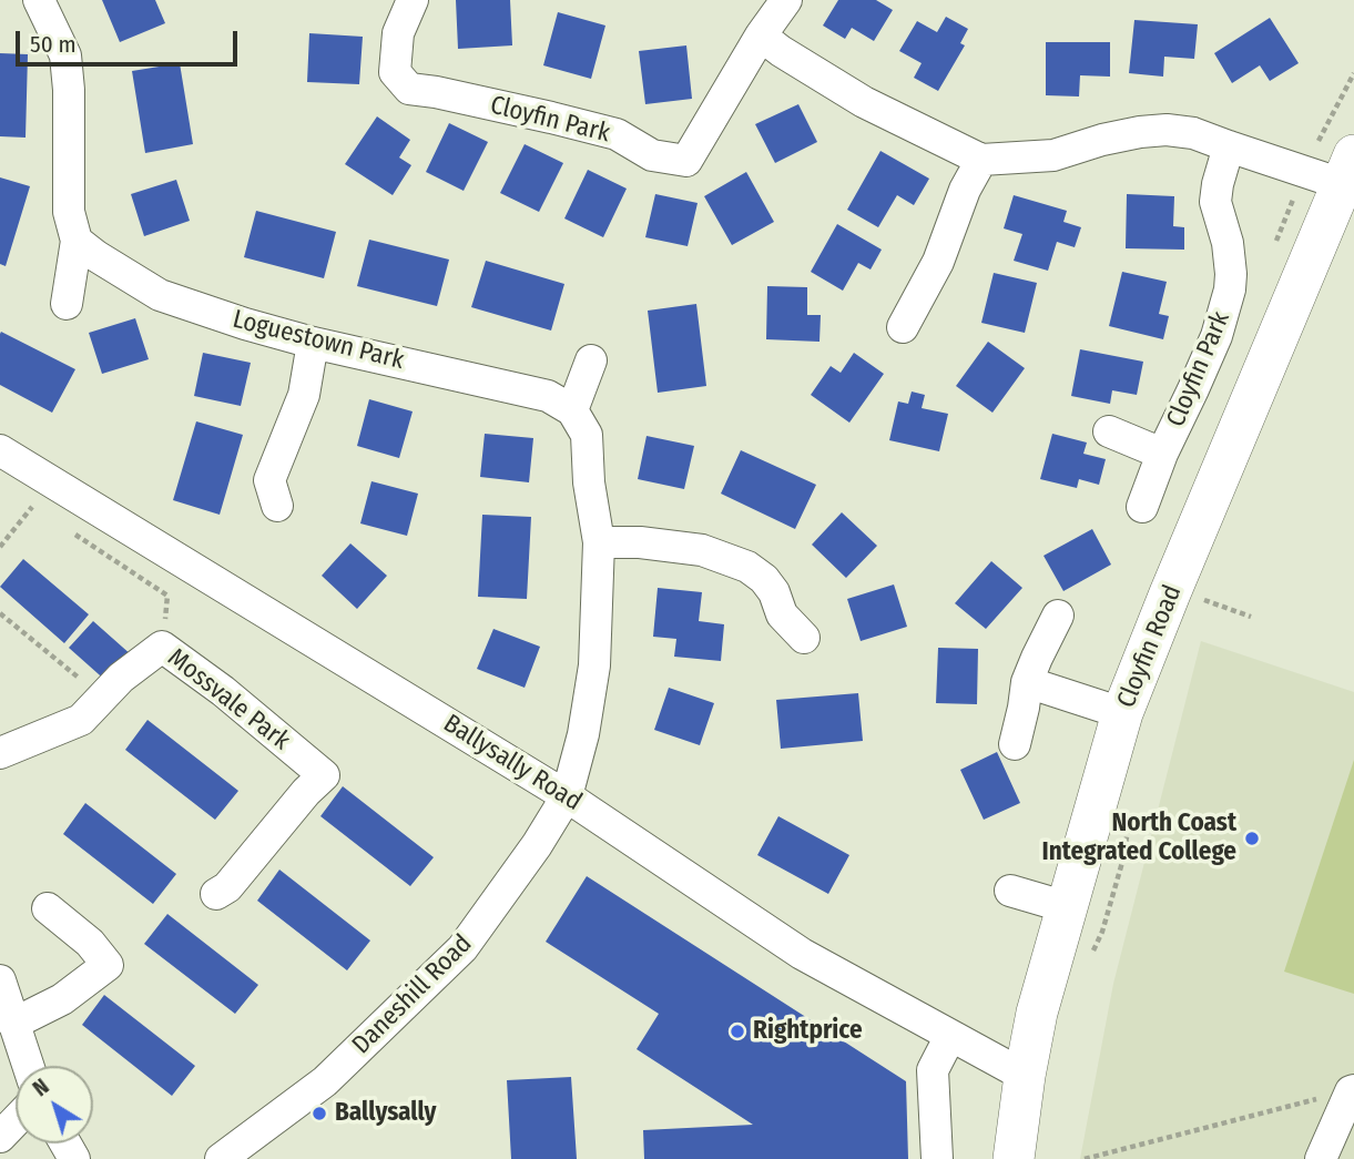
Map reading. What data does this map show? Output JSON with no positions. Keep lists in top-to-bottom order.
{
  "streets": {
    "main road": ["Cloyfin Road"],
    "street": [
      "Cloyfin Park",
      "Loguestown Park",
      "Mossvale Park",
      "Ballysally Road",
      "Daneshill Road"
    ]
  },
  "crossings": [
    ["Cloyfin Road", "Ballysally Road"],
    ["Ballysally Road", "Daneshill Road"]
  ],
  "places": ["North Coast Integrated College", "Rightprice", "Ballysally"],
  "scale_bar": "50 m",
  "north": "top left"
}
